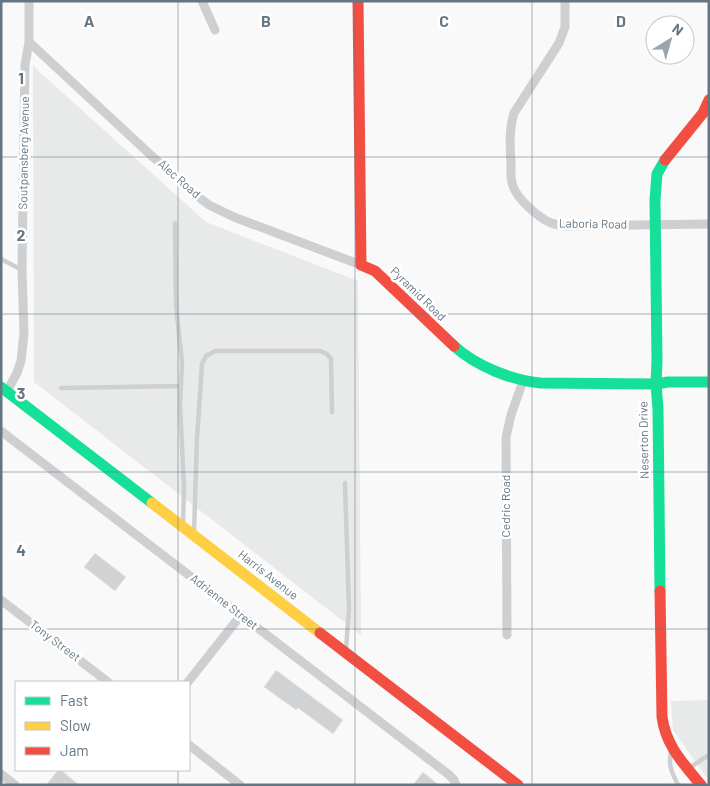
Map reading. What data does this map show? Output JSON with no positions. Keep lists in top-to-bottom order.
{
  "streets": {
    "street": [
      "Soutpansberg Avenue",
      "Alec Road",
      "Laboria Road",
      "Pyramid Road",
      "Neserton Drive",
      "Cedric Road",
      "Harris Avenue",
      "Adrienne Street",
      "Tony Street"
    ]
  },
  "crossings": [
    ["Soutpansberg Avenue", "Alec Road"],
    ["Soutpansberg Avenue", "Harris Avenue"],
    ["Alec Road", "Pyramid Road"],
    ["Laboria Road", "Neserton Drive"],
    ["Pyramid Road", "Neserton Drive"],
    ["Pyramid Road", "Cedric Road"]
  ],
  "legend": ["Fast", "Slow", "Jam"],
  "north": "top right",
  "grid": {
    "columns": [
      "A",
      "B",
      "C",
      "D"
    ],
    "rows": [
      "1",
      "2",
      "3",
      "4"
    ]
  }
}
